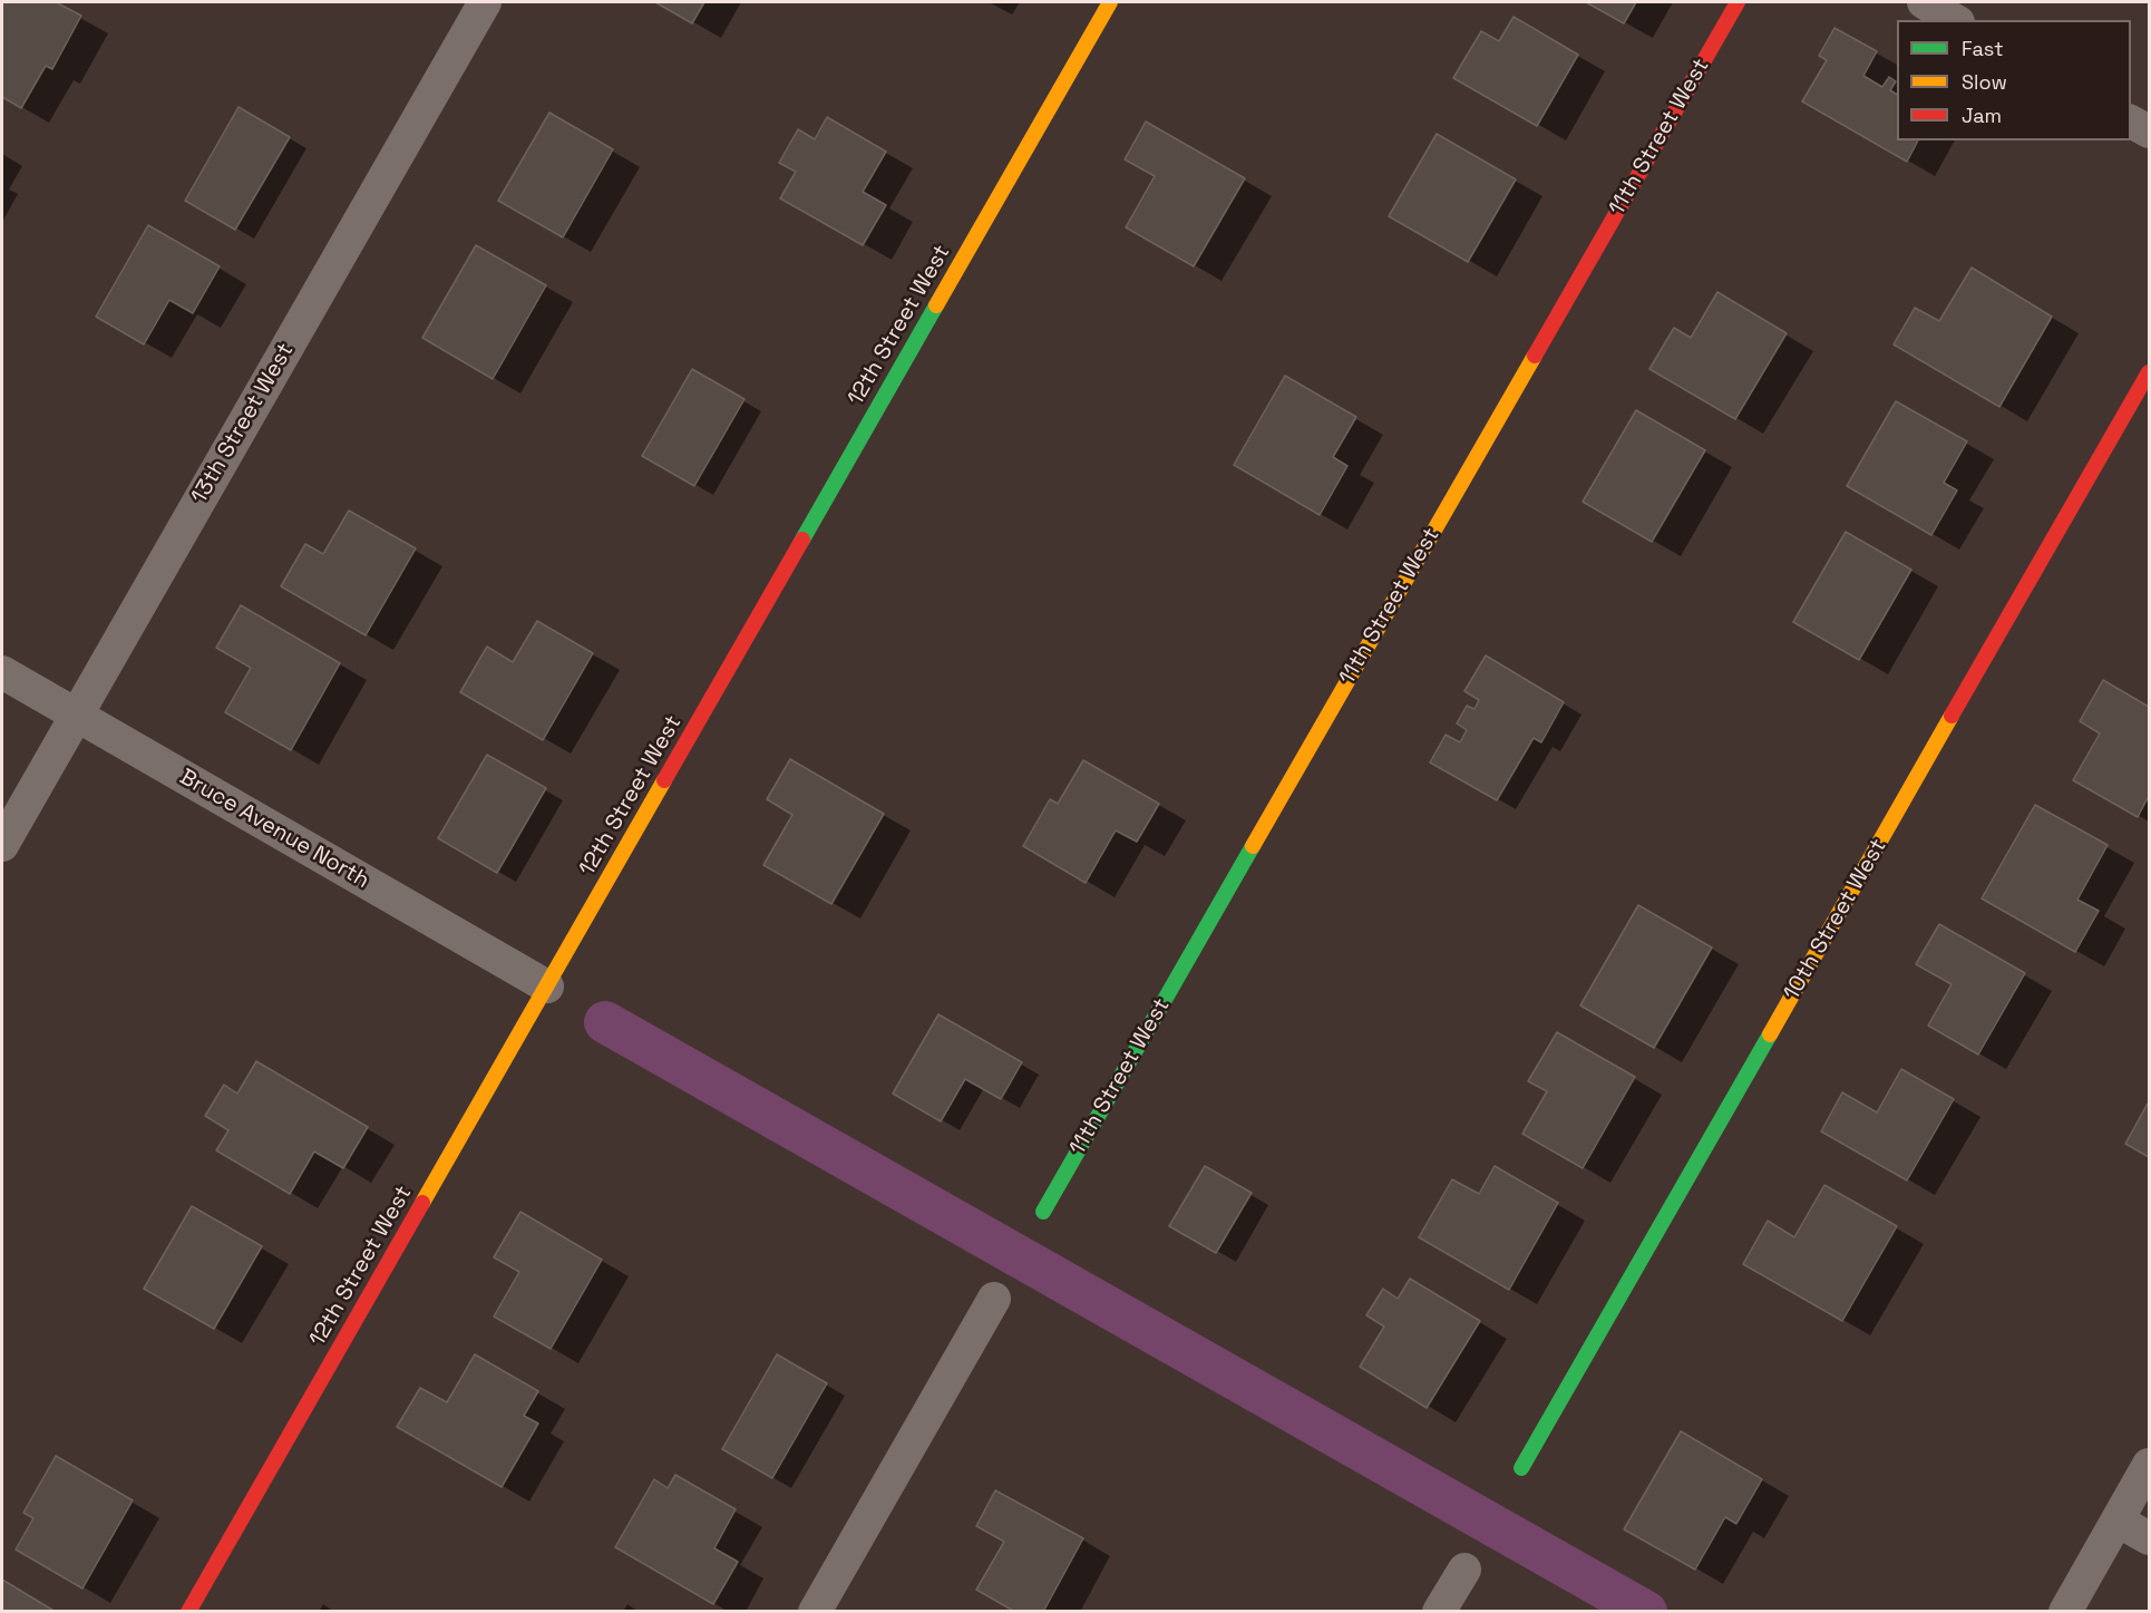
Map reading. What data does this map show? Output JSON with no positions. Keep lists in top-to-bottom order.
{
  "streets": {
    "street": [
      "11th Street West",
      "12th Street West",
      "13th Street West",
      "Bruce Avenue North",
      "10th Street West"
    ]
  },
  "crossings": [
    ["12th Street West", "Bruce Avenue North"],
    ["13th Street West", "Bruce Avenue North"]
  ],
  "legend": ["Fast", "Slow", "Jam"]
}
